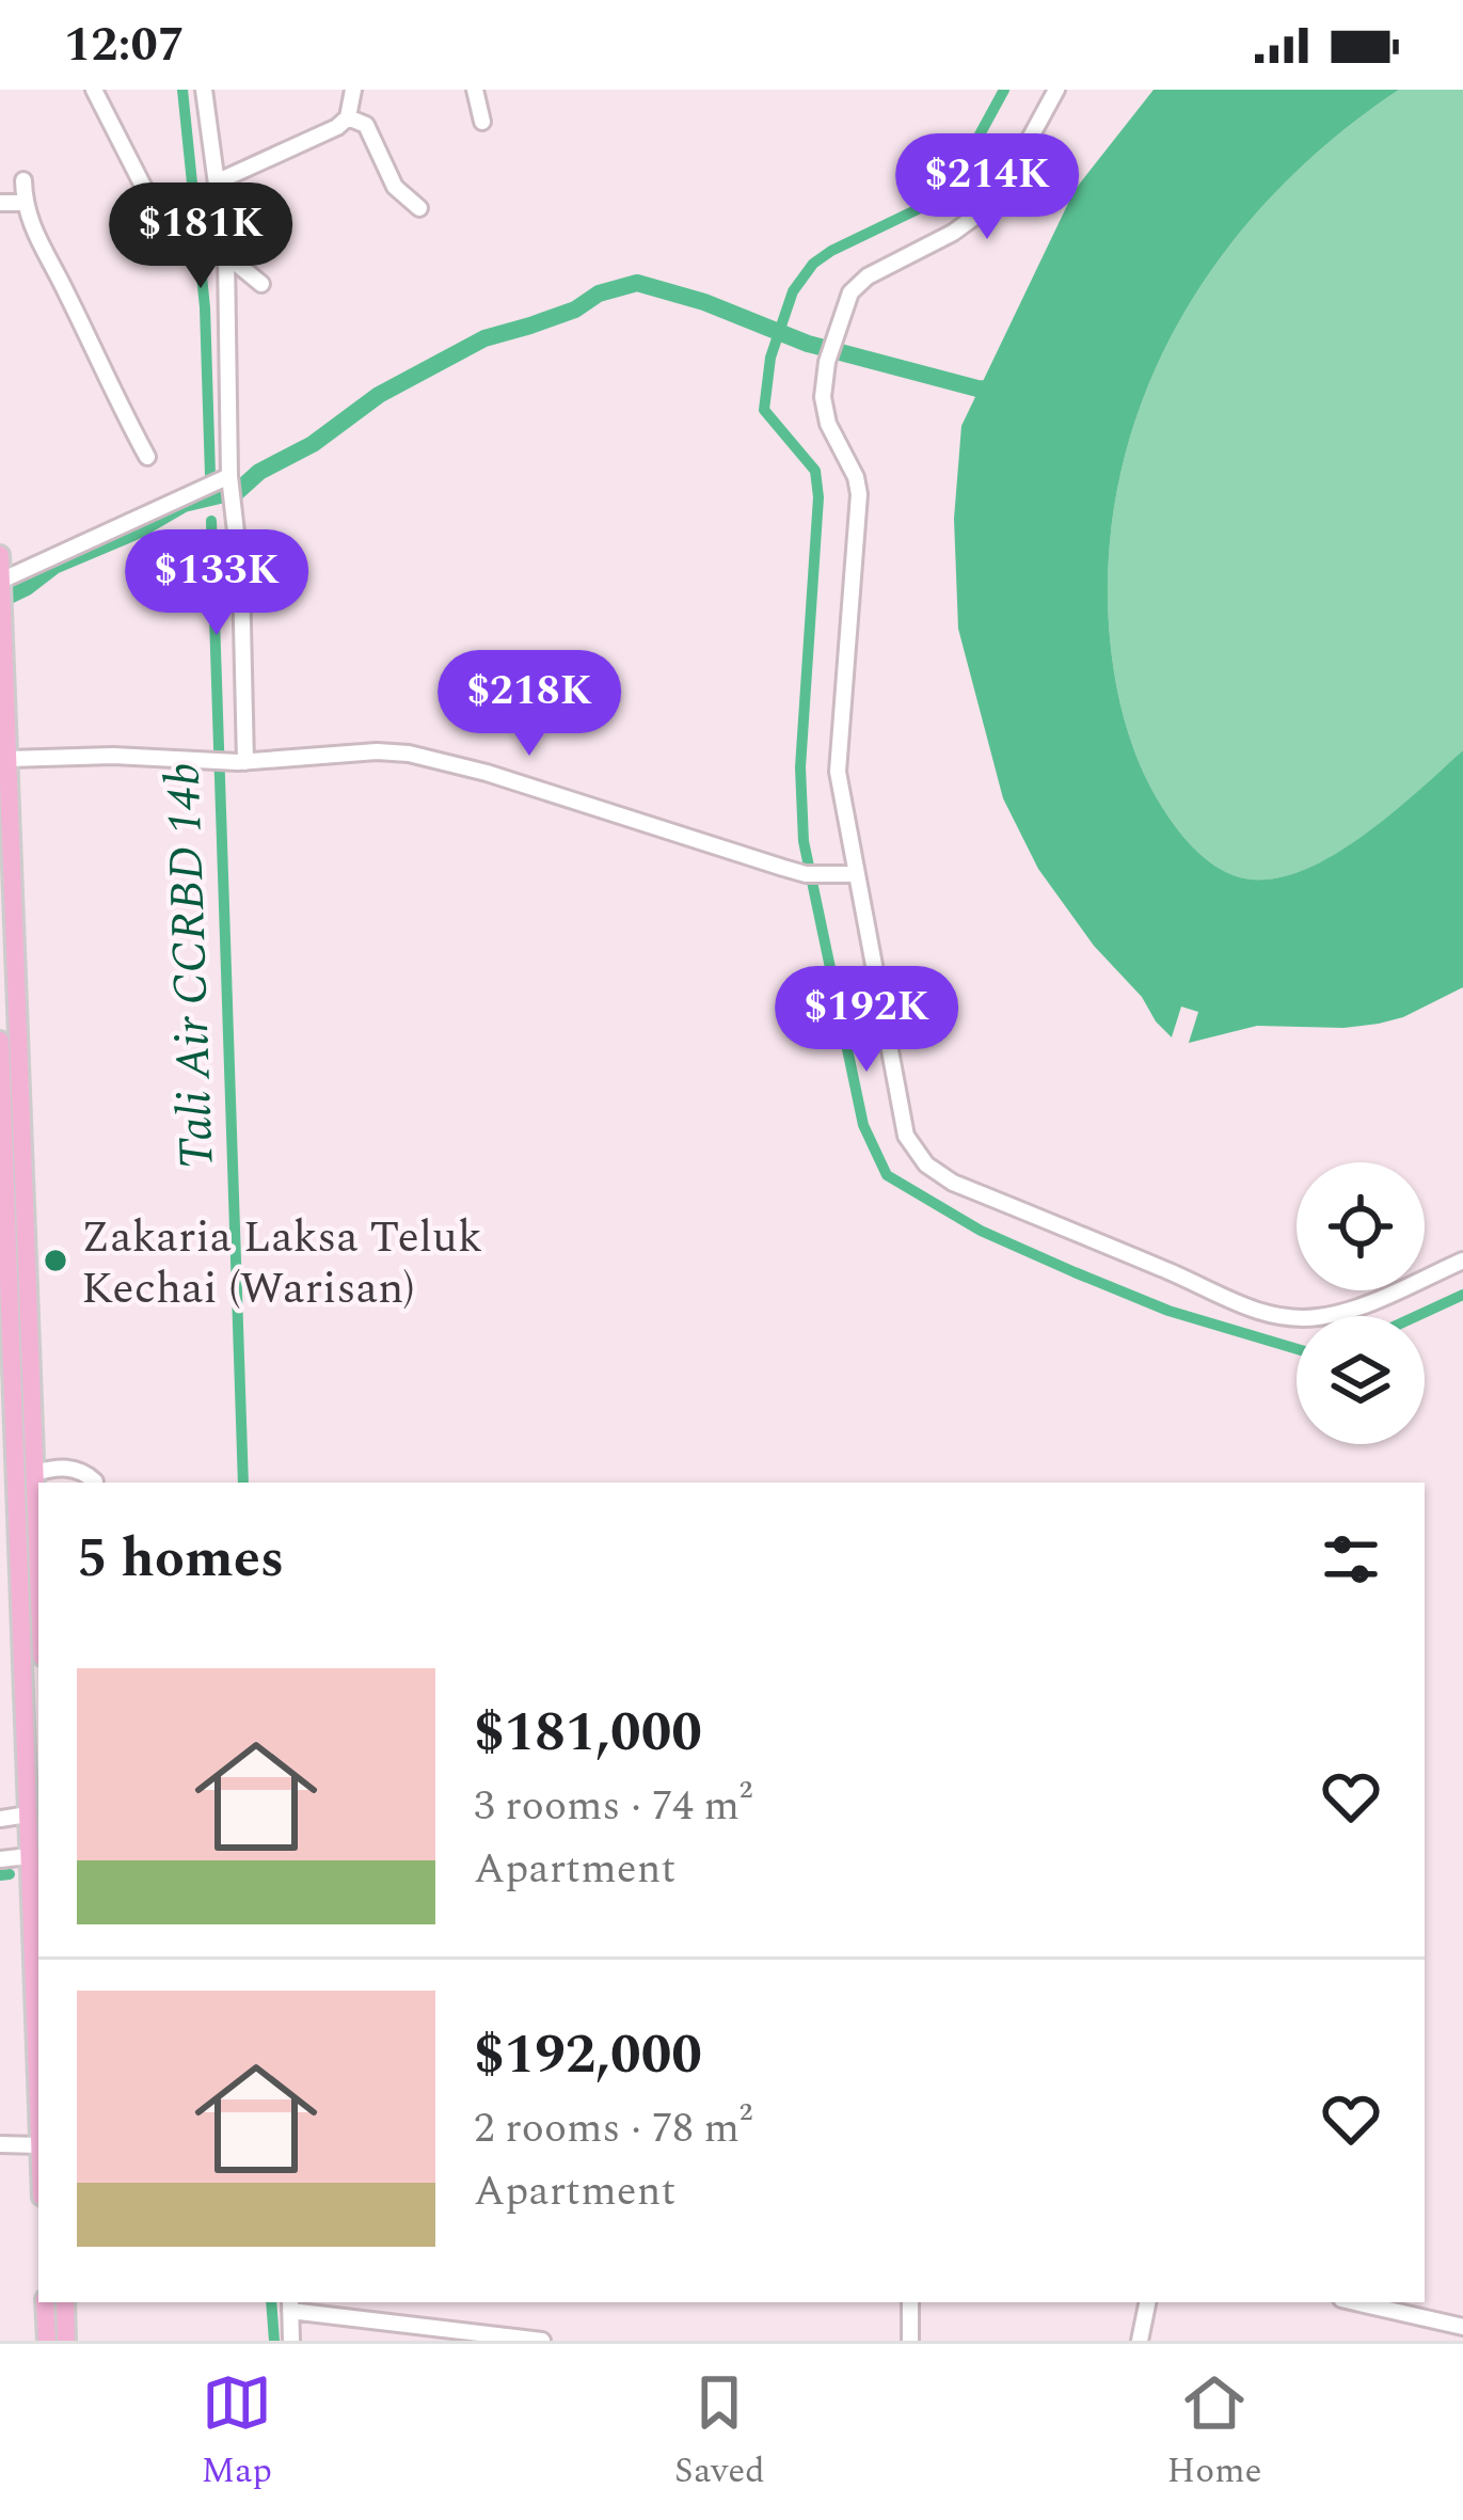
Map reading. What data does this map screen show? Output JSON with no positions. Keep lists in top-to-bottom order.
{
  "water": ["Tali Air CCRBD 14b"],
  "places": ["Zakaria Laksa Teluk Kechai (Warisan)"],
  "page": {
    "status": "12:07",
    "price": [
      "$214K",
      "$181K",
      "$133K",
      "$218K",
      "$192K"
    ],
    "heading": "5 homes",
    "list": [
      {
        "name": "$181,000",
        "note": "3 rooms · 74 m² · Apartment"
      },
      {
        "name": "$192,000",
        "note": "2 rooms · 78 m² · Apartment"
      }
    ],
    "tabs": ["Map", "Saved", "Home"]
  }
}
